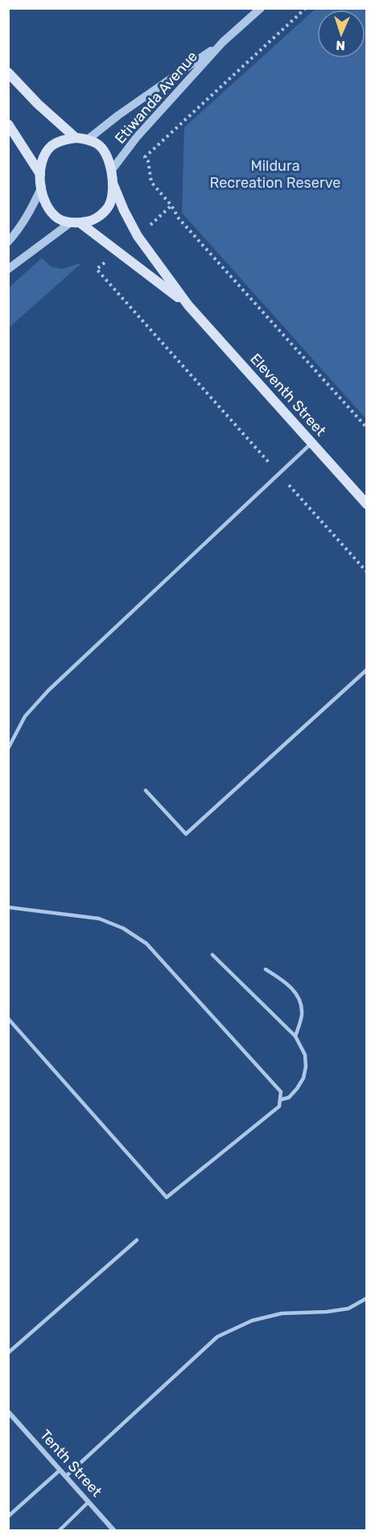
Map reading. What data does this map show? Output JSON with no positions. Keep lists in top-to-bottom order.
{
  "streets": {
    "main road": ["Eleventh Street"],
    "street": ["Etiwanda Avenue", "Tenth Street"]
  },
  "crossings": [
    ["Etiwanda Avenue", "Eleventh Street"]
  ],
  "parks": ["Mildura Recreation Reserve"],
  "north": "bottom"
}
